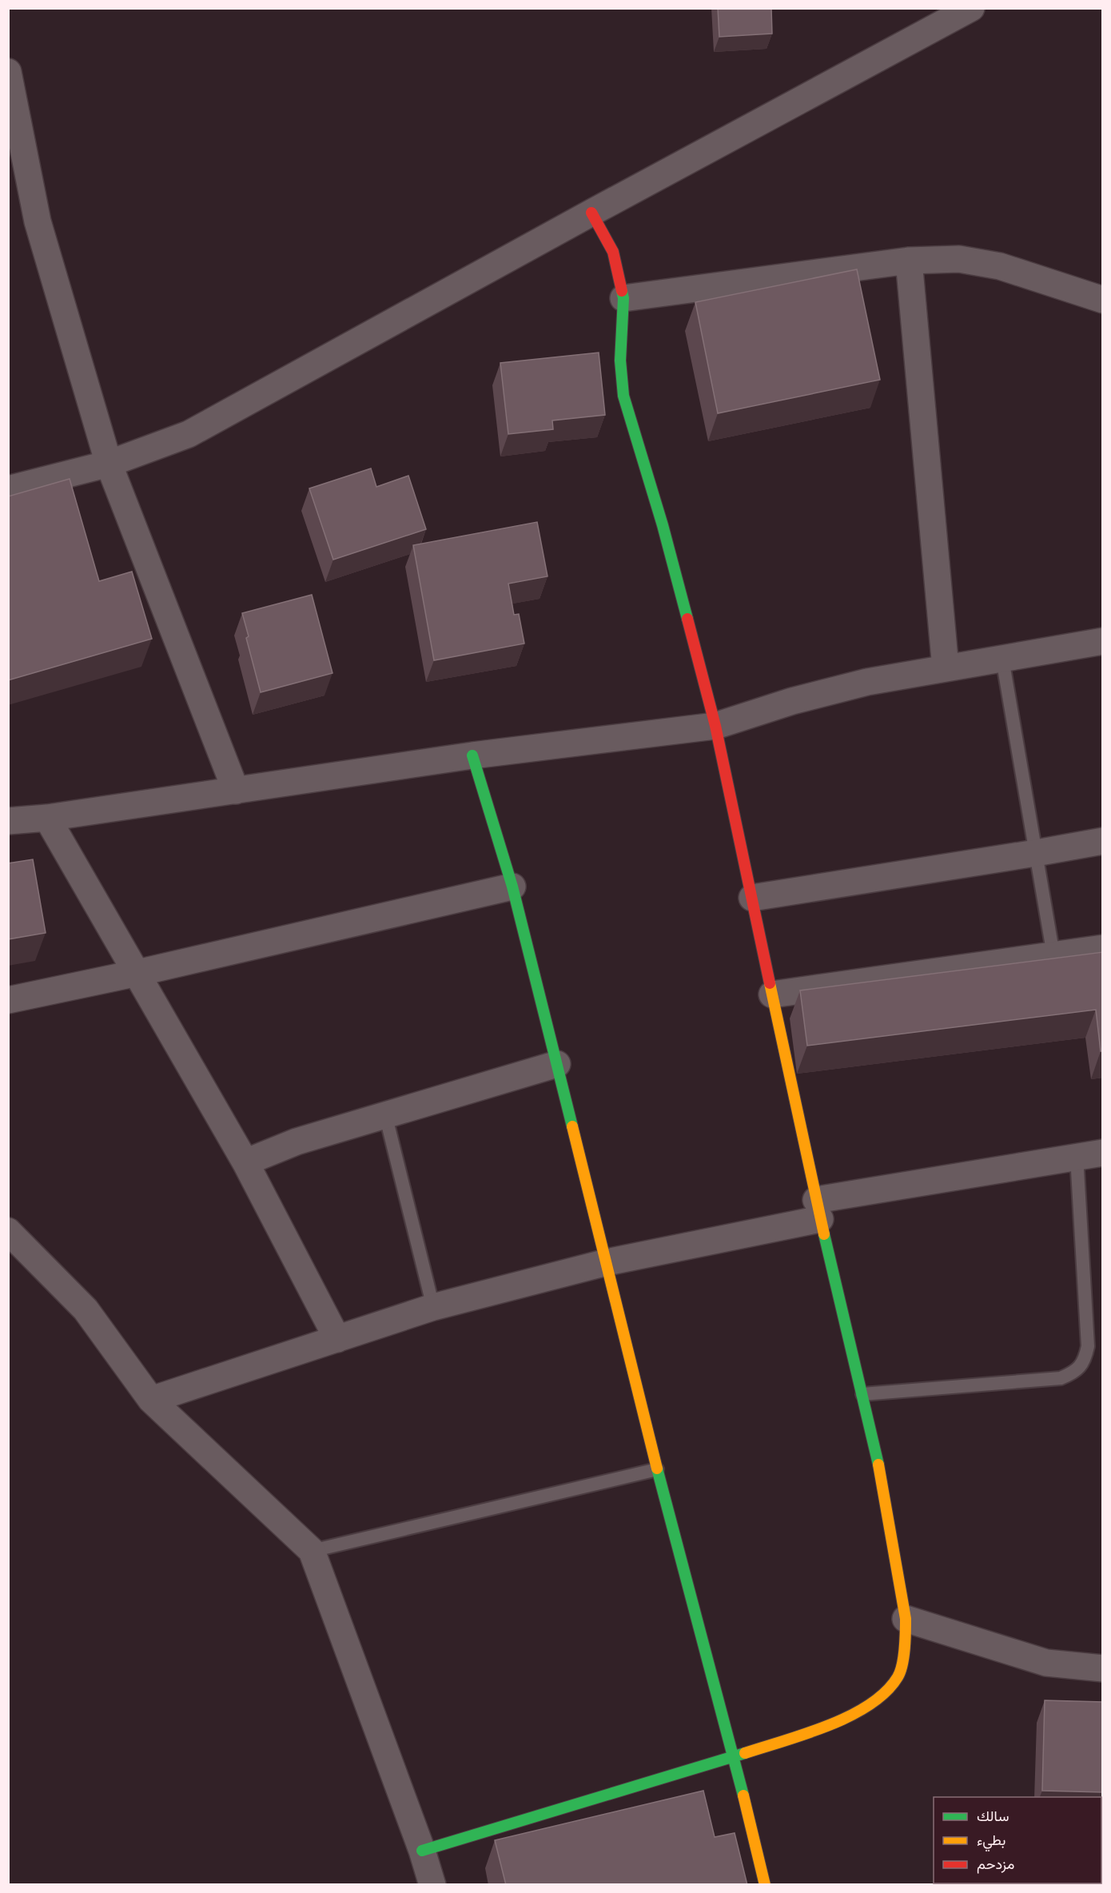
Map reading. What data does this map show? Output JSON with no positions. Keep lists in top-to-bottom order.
{
  "legend": ["سالك", "بطيء", "مزدحم"]
}
